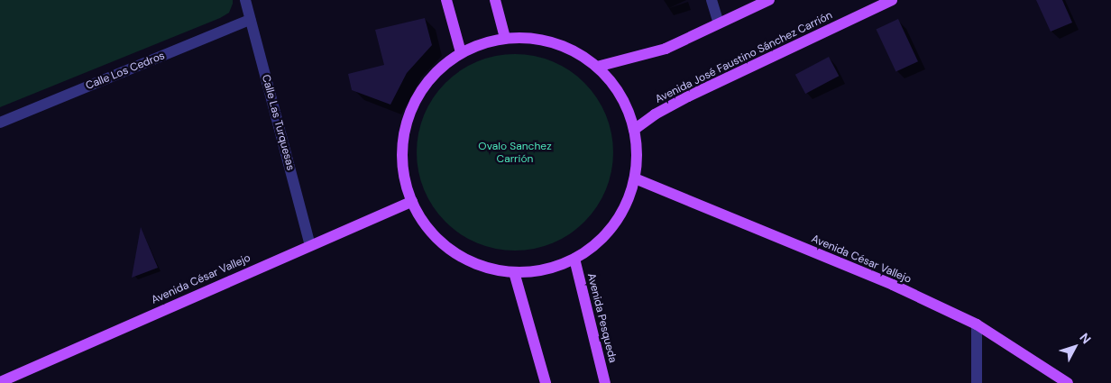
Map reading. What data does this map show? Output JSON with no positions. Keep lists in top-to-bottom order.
{
  "streets": {
    "main road": ["Avenida José Faustino Sánchez Carrión", "Avenida César Vallejo", "Avenida Pesqueda"],
    "street": ["Calle Los Cedros", "Calle Las Turquesas"]
  },
  "crossings": [
    ["Calle Los Cedros", "Calle Las Turquesas"],
    ["Calle Las Turquesas", "Avenida César Vallejo"]
  ],
  "parks": ["Ovalo Sanchez Carrión"],
  "north": "top right"
}
